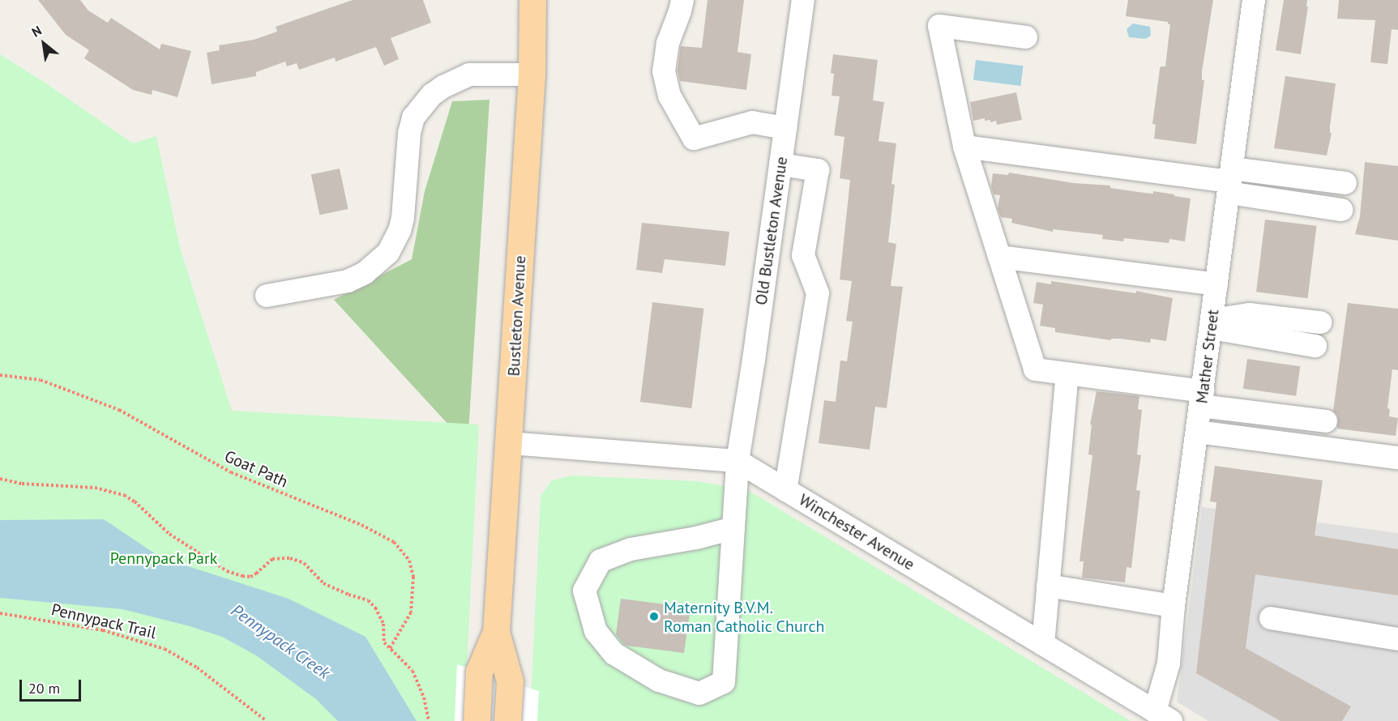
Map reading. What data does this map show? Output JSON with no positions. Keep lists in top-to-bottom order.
{
  "streets": {
    "main road": ["Bustleton Avenue"],
    "street": ["Old Bustleton Avenue", "Mather Street", "Winchester Avenue"],
    "path": ["Goat Path", "Pennypack Trail"]
  },
  "crossings": [
    ["Old Bustleton Avenue", "Winchester Avenue"],
    ["Bustleton Avenue", "Winchester Avenue"],
    ["Mather Street", "Winchester Avenue"]
  ],
  "water": ["Pennypack Creek"],
  "parks": ["Pennypack Park"],
  "places": ["Maternity B.V.M. Roman Catholic Church"],
  "scale_bar": "20 m",
  "north": "top left"
}
